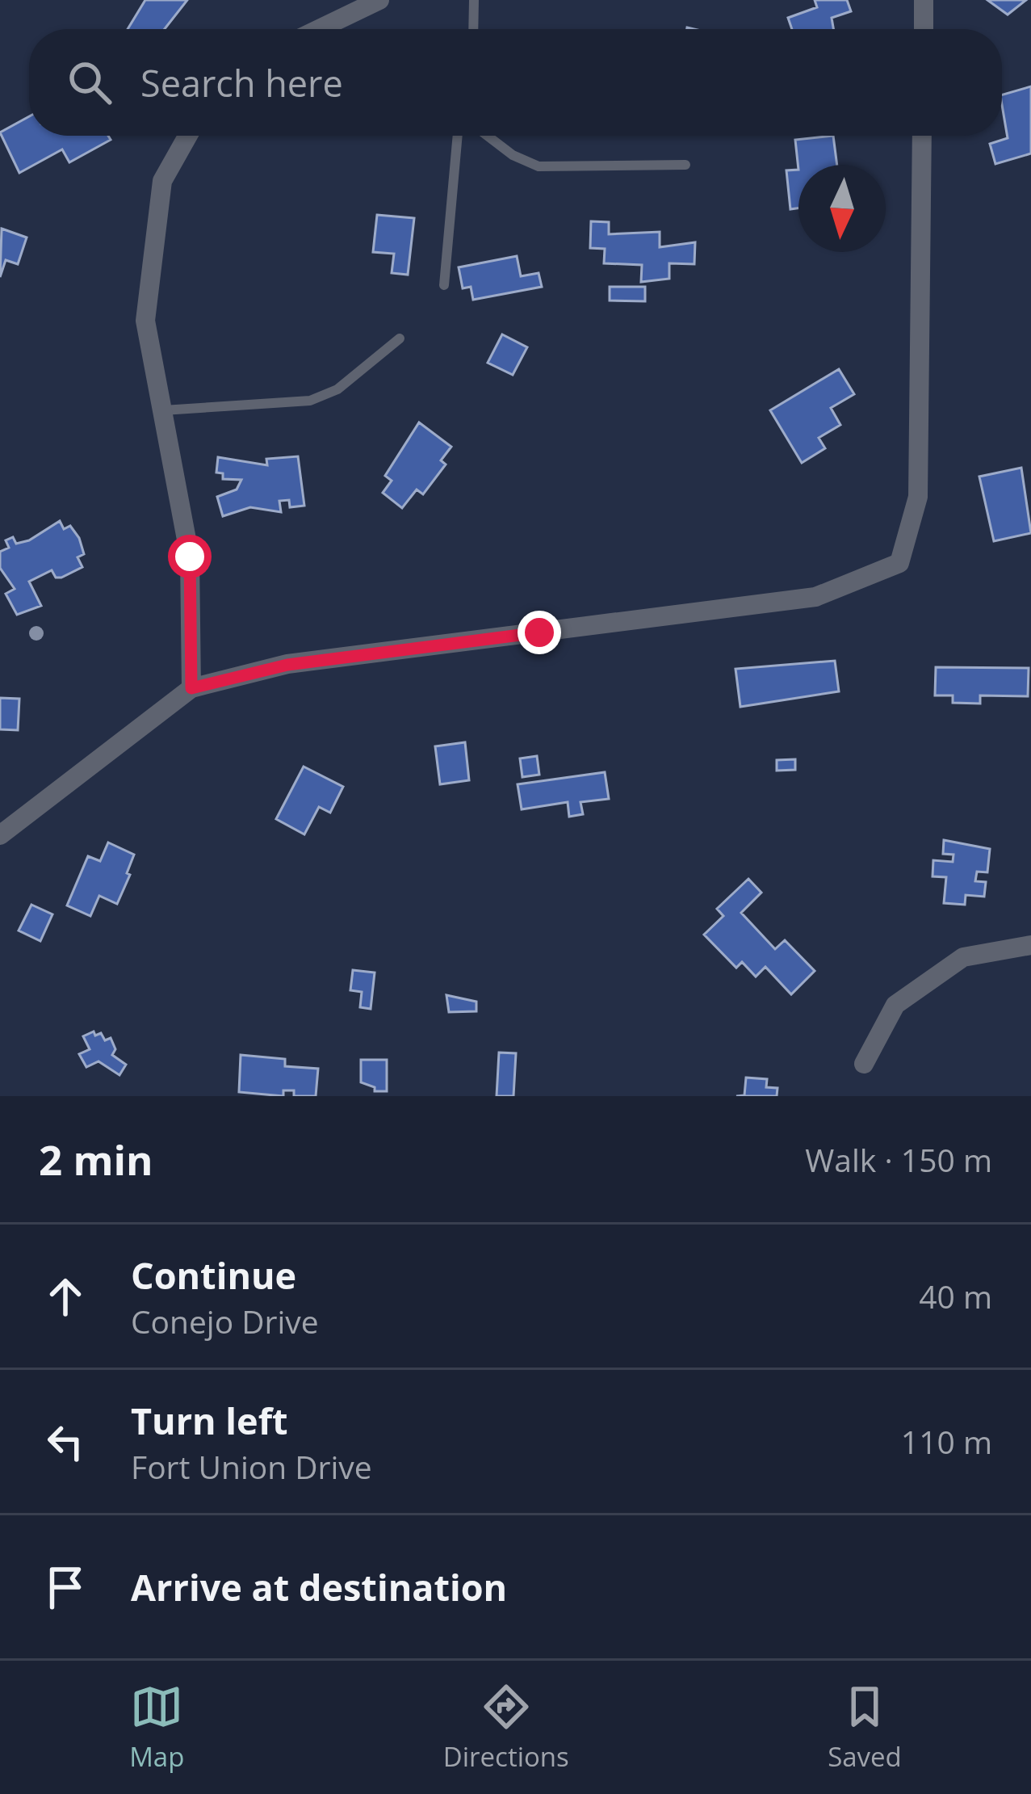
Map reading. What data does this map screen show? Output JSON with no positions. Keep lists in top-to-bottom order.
{
  "north": "bottom",
  "page": {
    "search": "Search here",
    "heading": ["2 min", "Walk · 150 m"],
    "list": [
      ["Continue", "Conejo Drive", "40 m"],
      ["Turn left", "Fort Union Drive", "110 m"],
      "Arrive at destination"
    ],
    "nav": ["Map", "Directions", "Saved"]
  }
}
